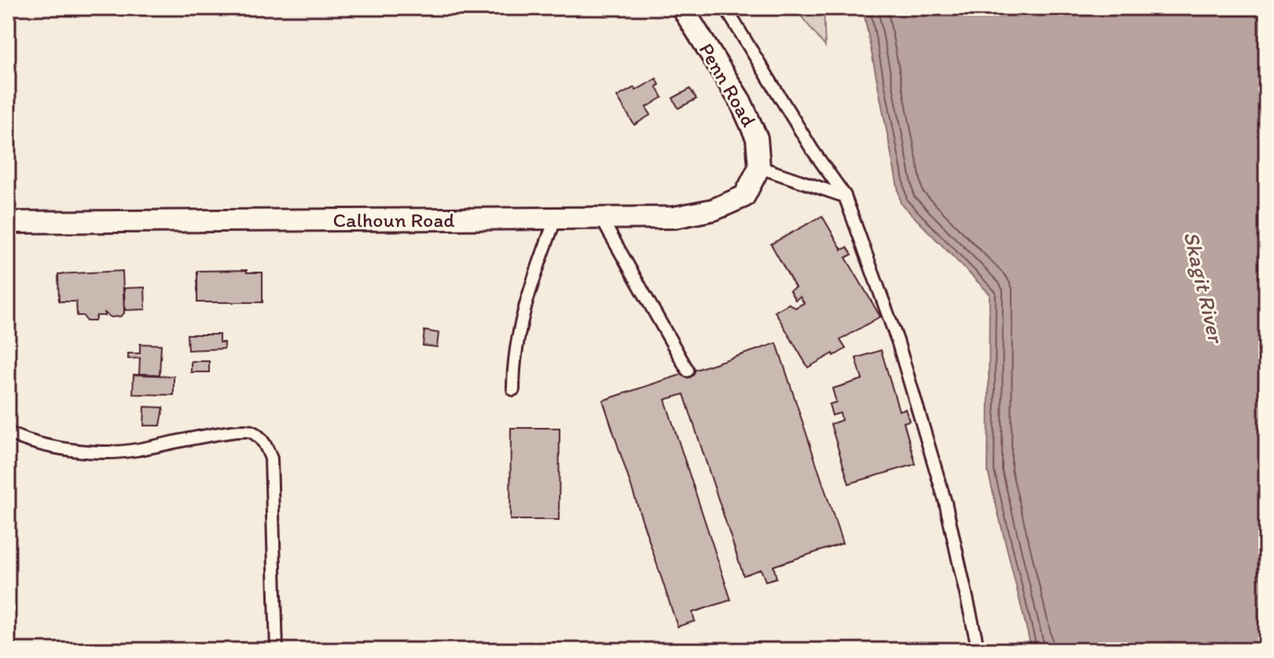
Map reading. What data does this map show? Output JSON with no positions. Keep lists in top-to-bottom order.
{
  "streets": {
    "street": ["Penn Road", "Calhoun Road"]
  },
  "crossings": [
    ["Penn Road", "Calhoun Road"]
  ],
  "water": ["Skagit River"]
}
